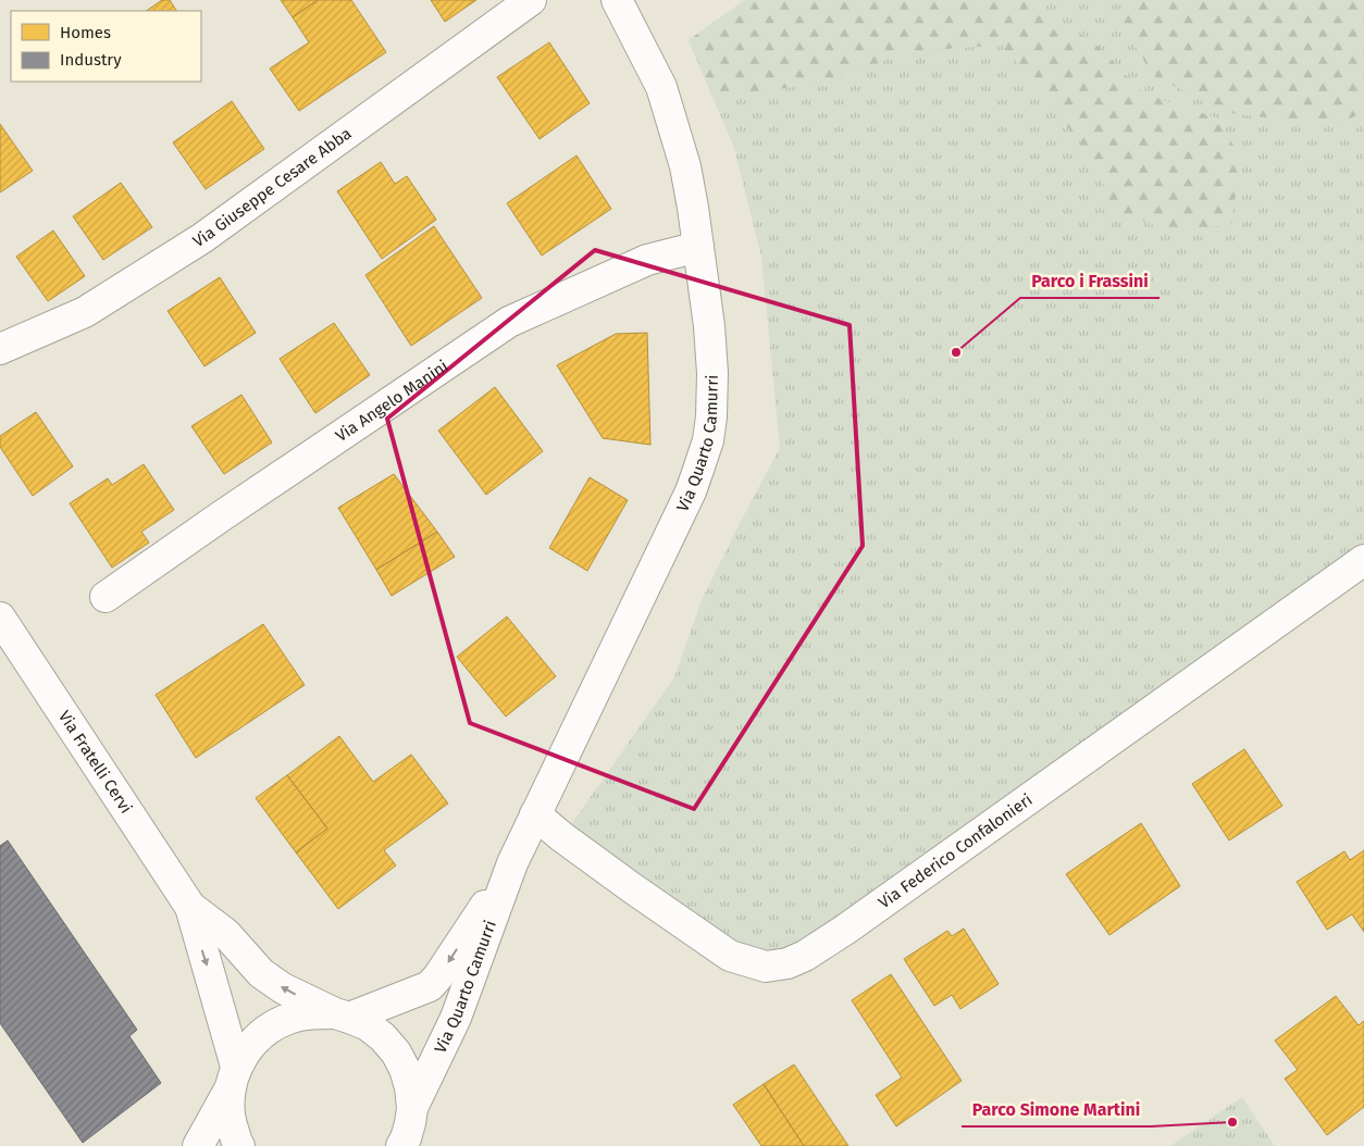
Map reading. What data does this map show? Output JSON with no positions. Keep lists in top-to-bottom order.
{
  "streets": {
    "street": [
      "Via Giuseppe Cesare Abba",
      "Via Angelo Manini",
      "Via Quarto Camurri",
      "Via Fratelli Cervi",
      "Via Federico Confalonieri"
    ]
  },
  "crossings": [
    ["Via Angelo Manini", "Via Quarto Camurri"],
    ["Via Quarto Camurri", "Via Fratelli Cervi"],
    ["Via Quarto Camurri", "Via Federico Confalonieri"]
  ],
  "places": ["Parco i Frassini", "Parco Simone Martini"],
  "legend": ["Homes", "Industry"]
}
